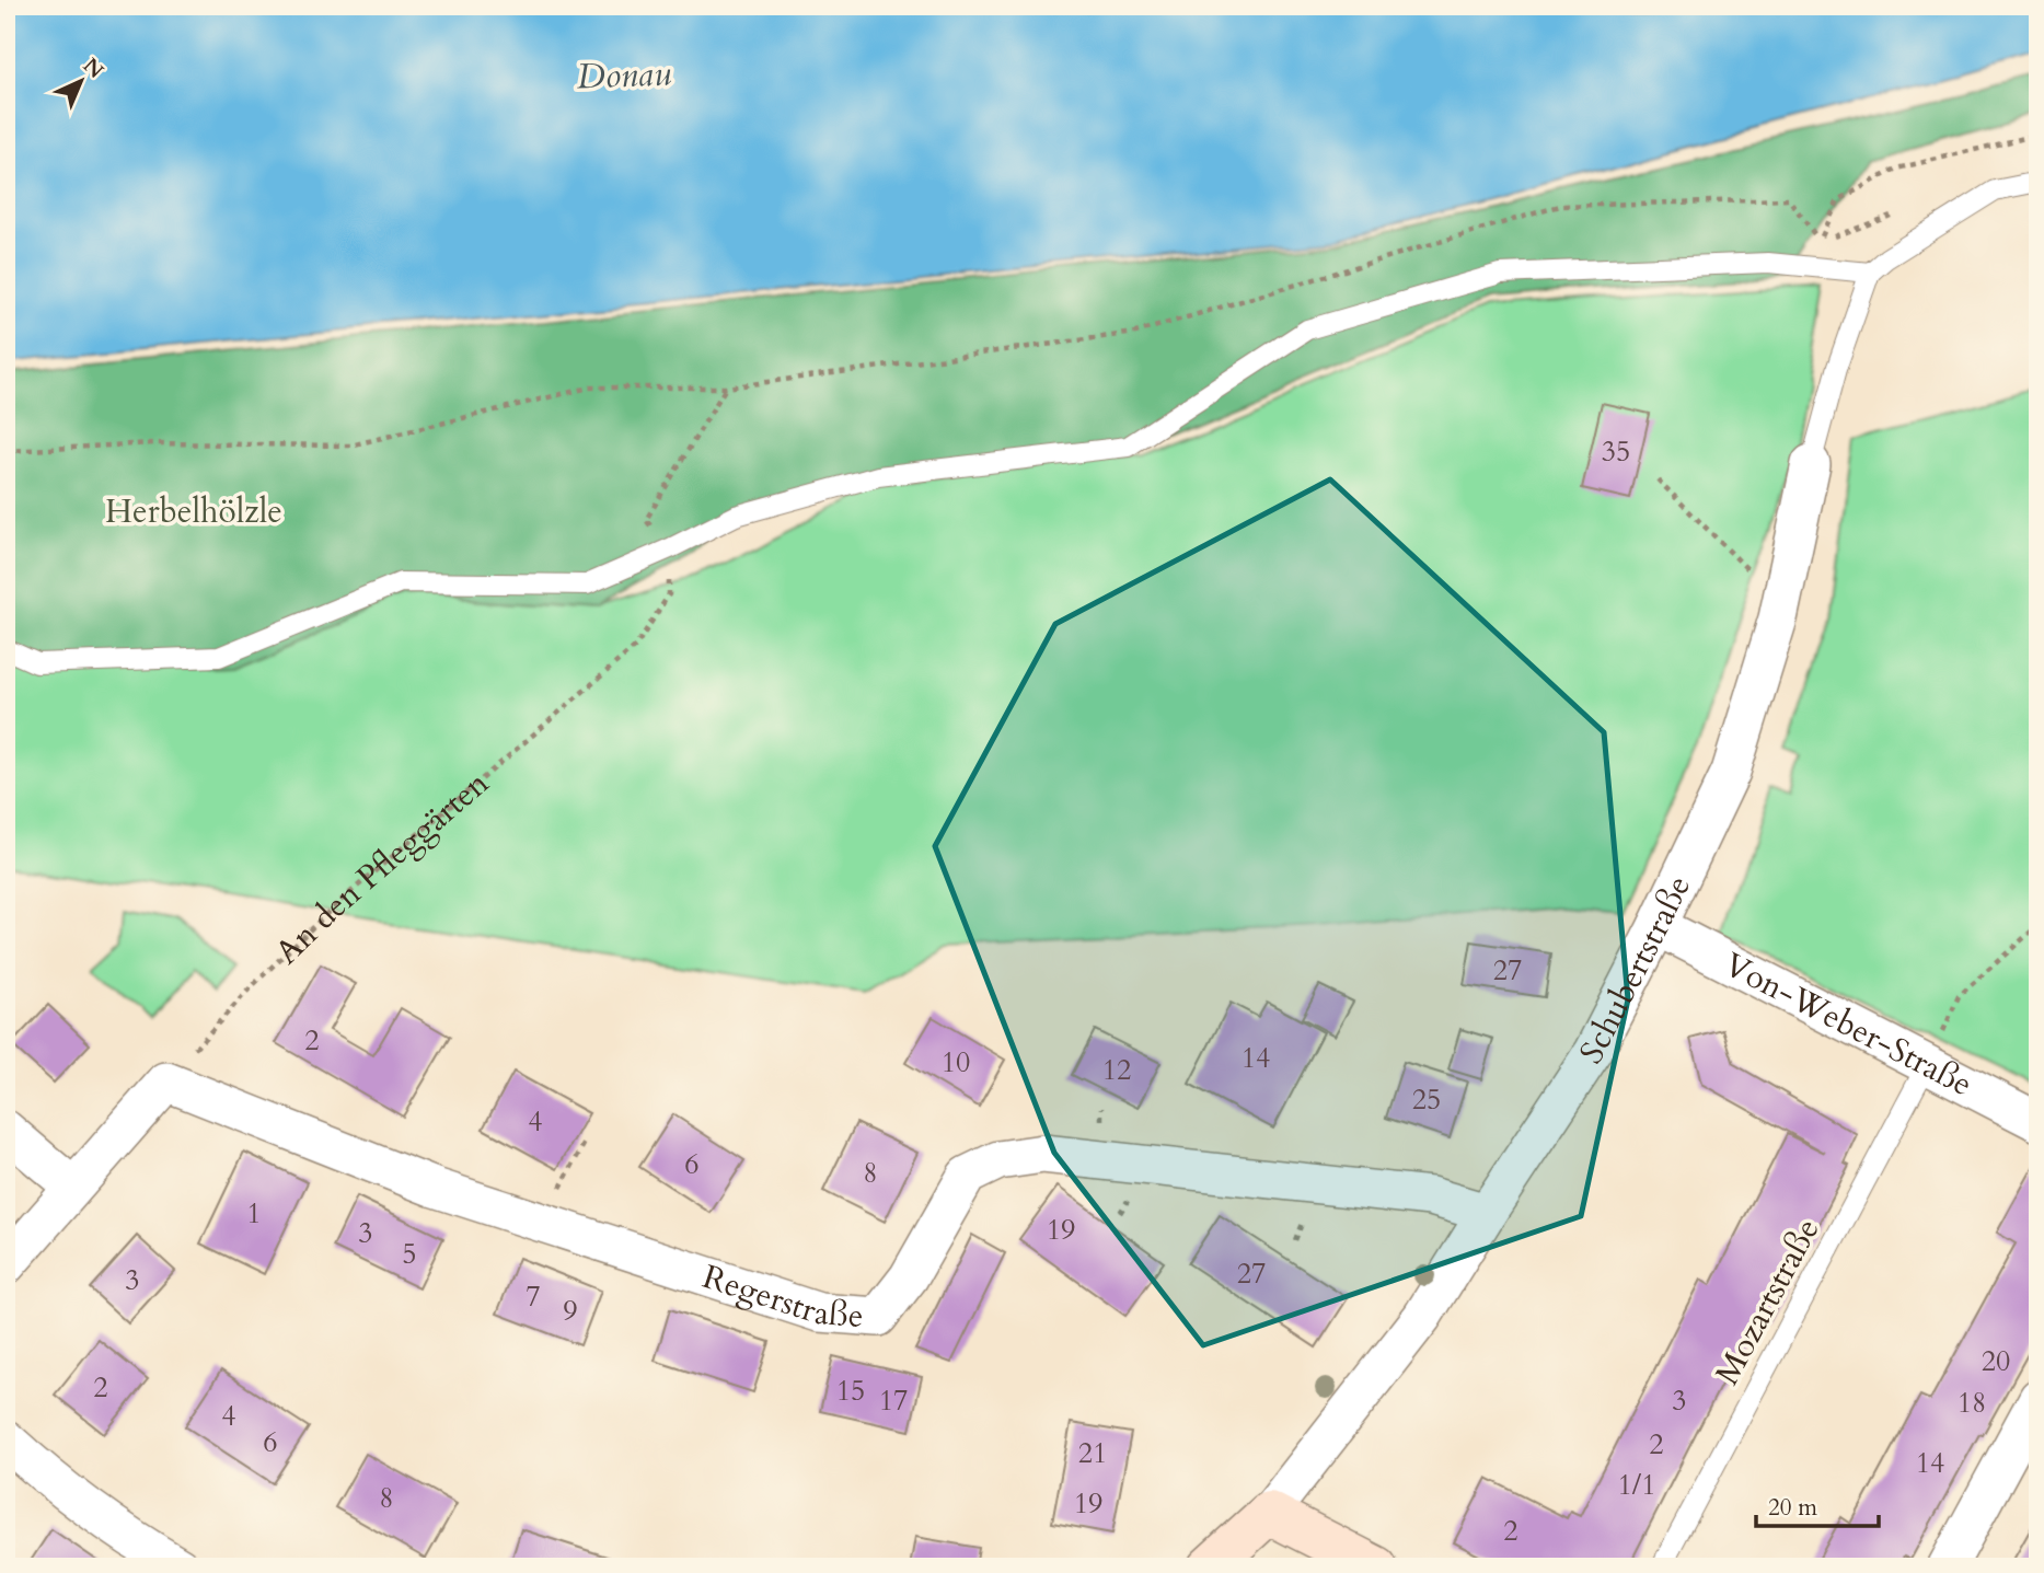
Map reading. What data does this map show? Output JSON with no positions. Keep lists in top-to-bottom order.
{
  "streets": {
    "street": ["Schubertstraße", "Von-Weber-Straße", "Regerstraße"],
    "lane": ["Mozartstraße"],
    "path": ["An den Pfleggärten"]
  },
  "crossings": [
    ["An den Pfleggärten", "Regerstraße"],
    ["Schubertstraße", "Von-Weber-Straße"],
    ["Schubertstraße", "Regerstraße"],
    ["Von-Weber-Straße", "Mozartstraße"]
  ],
  "water": ["Donau"],
  "parks": ["Herbelhölzle"],
  "house_numbers": [
    "35",
    "27",
    "2",
    "14",
    "10",
    "12",
    "25",
    "4",
    "6",
    "8",
    "1",
    "19",
    "3",
    "5",
    "27",
    "3",
    "7",
    "9",
    "20",
    "2",
    "15",
    "17",
    "3",
    "18",
    "4",
    "6",
    "2",
    "21",
    "14",
    "1/1",
    "8",
    "19",
    "2"
  ],
  "scale_bar": "20 m",
  "north": "top right"
}
